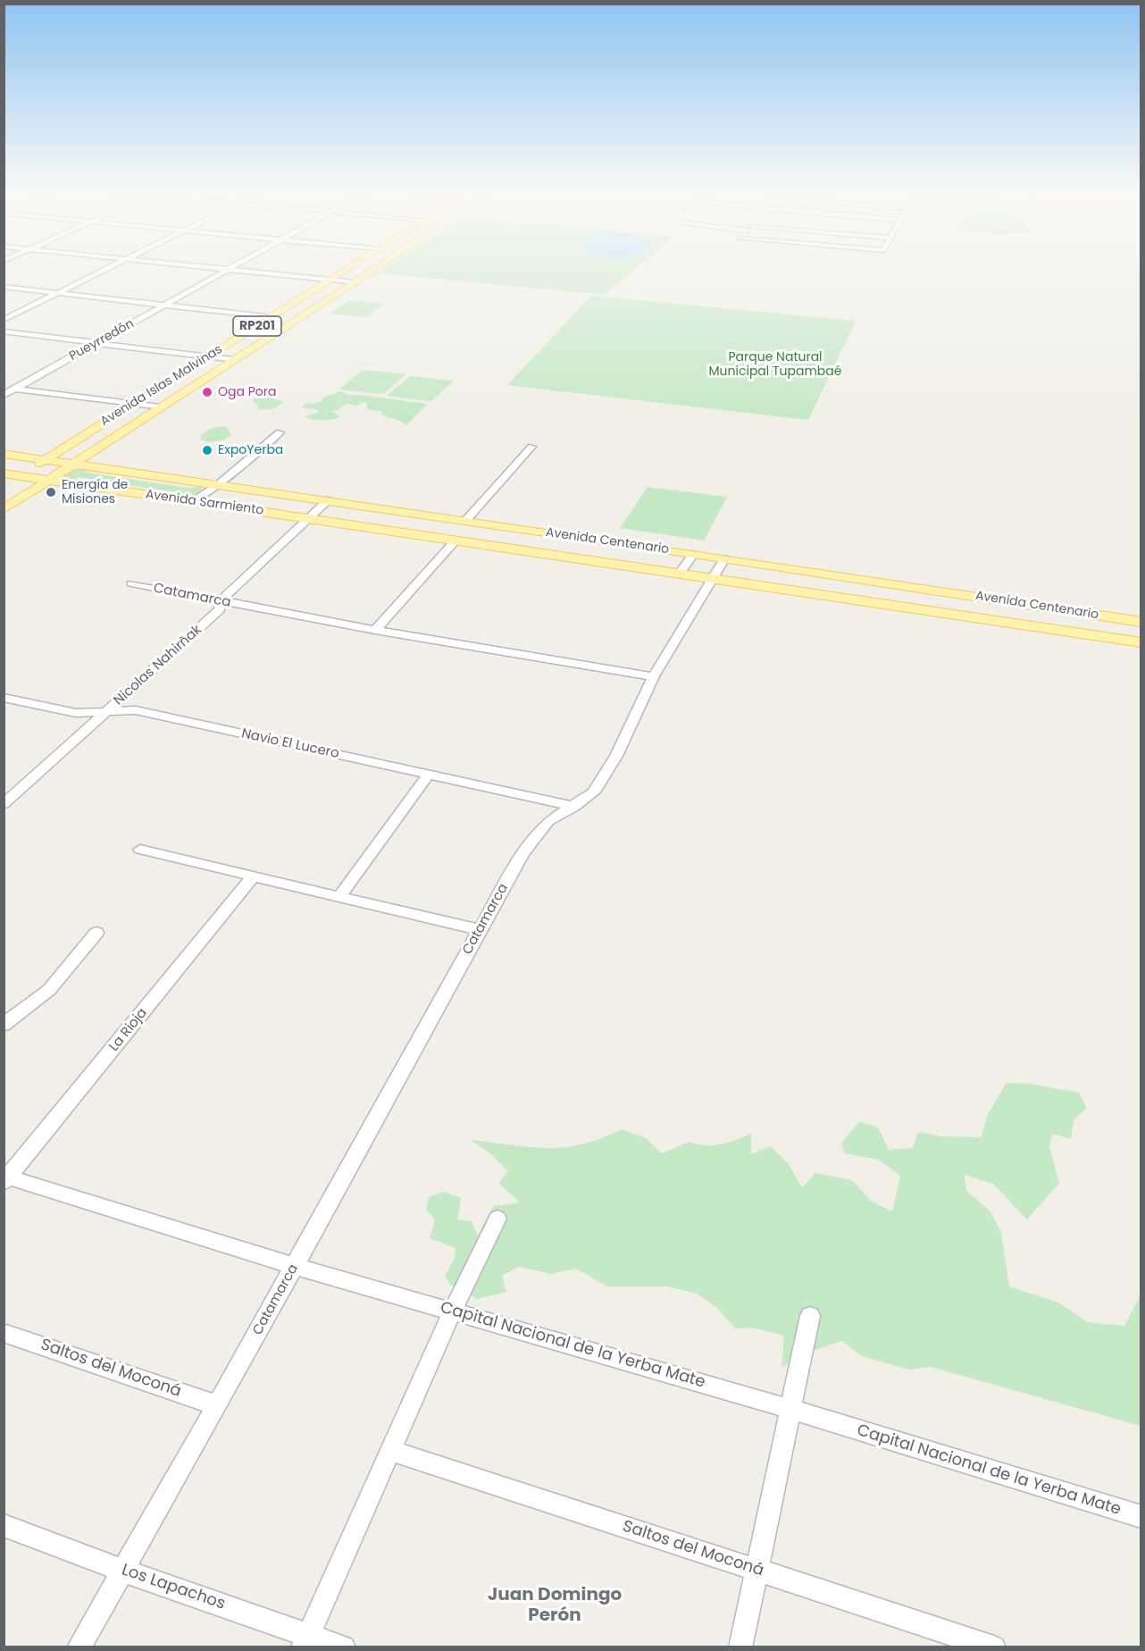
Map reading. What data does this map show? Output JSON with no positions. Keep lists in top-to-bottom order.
{
  "streets": {
    "main road": [
      "RP201",
      "Avenida Islas Malvinas",
      "Avenida Sarmiento",
      "Avenida Centenario"
    ],
    "street": [
      "Pueyrredón",
      "Catamarca",
      "Nicolas Nahirñak",
      "Navio El Lucero",
      "La Rioja",
      "Capital Nacional de la Yerba Mate",
      "Saltos del Moconá",
      "Los Lapachos"
    ]
  },
  "crossings": [
    ["RP201", "Avenida Islas Malvinas"],
    ["RP201", "Avenida Sarmiento"],
    ["RP201", "Avenida Centenario"],
    ["Avenida Islas Malvinas", "Avenida Centenario"],
    ["Avenida Sarmiento", "Avenida Centenario"],
    ["Avenida Sarmiento", "Nicolas Nahirñak"],
    ["Avenida Centenario", "Nicolas Nahirñak"],
    ["Catamarca", "Nicolas Nahirñak"],
    ["Catamarca", "Navio El Lucero"],
    ["Catamarca", "Capital Nacional de la Yerba Mate"],
    ["Catamarca", "Saltos del Moconá"],
    ["Catamarca", "Los Lapachos"],
    ["Nicolas Nahirñak", "Navio El Lucero"],
    ["La Rioja", "Capital Nacional de la Yerba Mate"]
  ],
  "districts": ["Juan Domingo Perón"],
  "parks": ["Parque Natural Municipal Tupambaé"],
  "places": ["Oga Pora", "ExpoYerba", "Energía de Misiones"]
}
